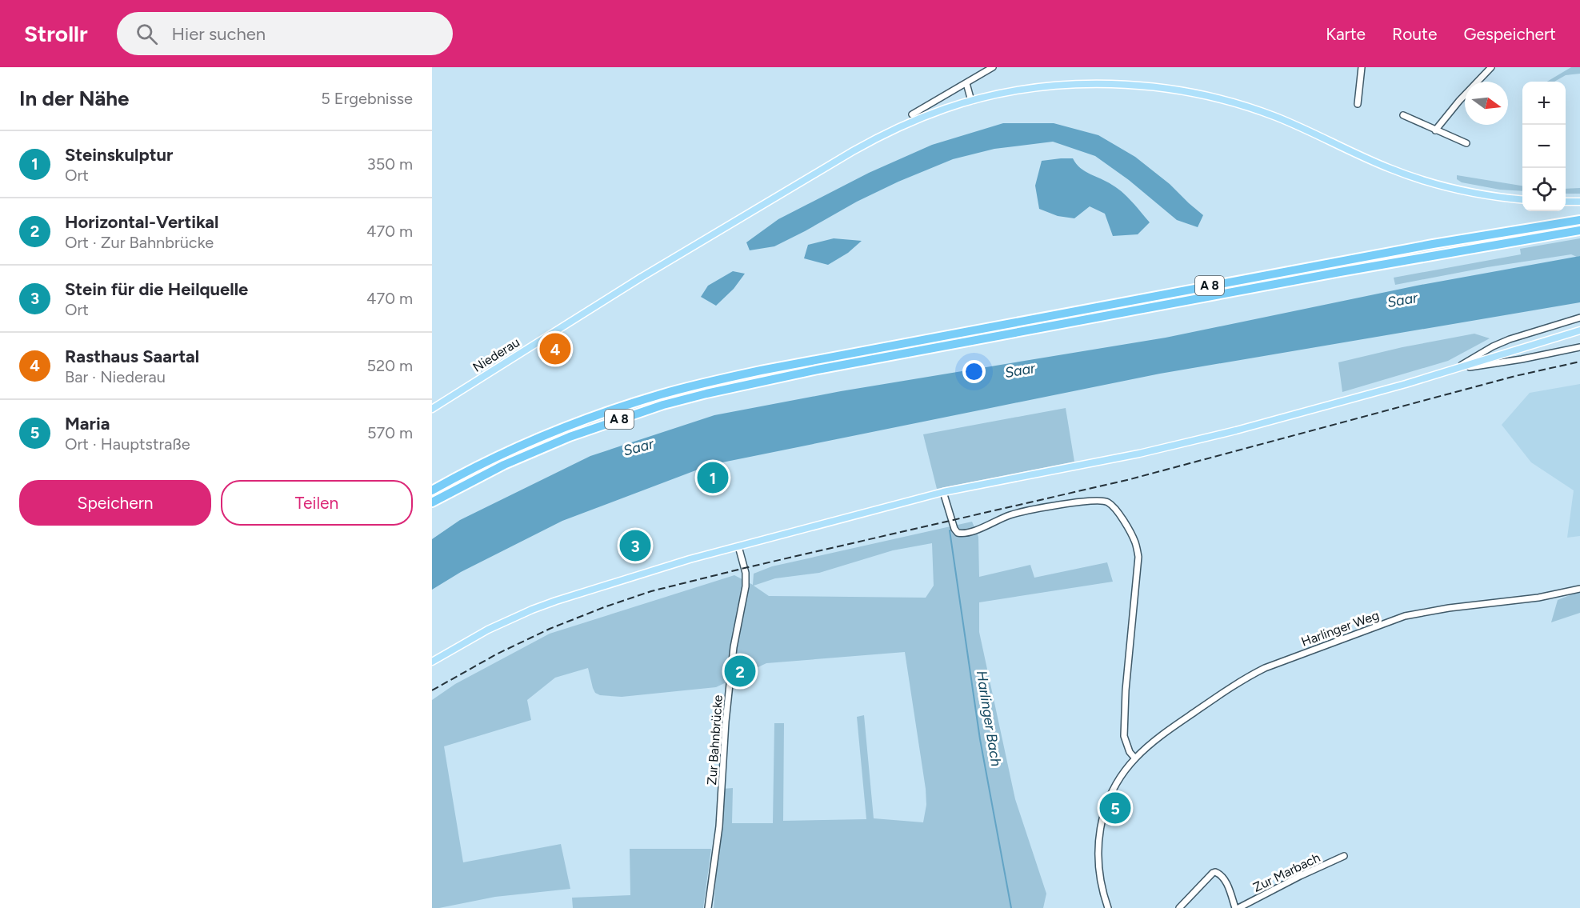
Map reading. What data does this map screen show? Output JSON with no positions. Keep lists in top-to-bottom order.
{
  "streets": {
    "highway": ["A 8"],
    "main road": ["Niederau"],
    "street": ["Harlinger Weg", "Zur Bahnbrücke", "Zur Marbach"]
  },
  "water": ["Saar", "Harlinger Bach"],
  "north": "right",
  "page": {
    "header": "Strollr",
    "search": "Hier suchen",
    "nav": ["Karte", "Route", "Gespeichert"],
    "heading": ["In der Nähe", "5 Ergebnisse"],
    "map_buttons": ["+", "−"],
    "list": [
      {
        "mark": "1",
        "name": "Steinskulptur",
        "note": "Ort",
        "value": "350 m"
      },
      {
        "mark": "2",
        "name": "Horizontal-Vertikal",
        "note": "Ort · Zur Bahnbrücke",
        "value": "470 m"
      },
      {
        "mark": "3",
        "name": "Stein für die Heilquelle",
        "note": "Ort",
        "value": "470 m"
      },
      {
        "mark": "4",
        "name": "Rasthaus Saartal",
        "note": "Bar · Niederau",
        "value": "520 m"
      },
      {
        "mark": "5",
        "name": "Maria",
        "note": "Ort · Hauptstraße",
        "value": "570 m"
      }
    ],
    "pins": [
      "4",
      "1",
      "3",
      "2",
      "5"
    ],
    "buttons": ["Speichern", "Teilen"]
  }
}
